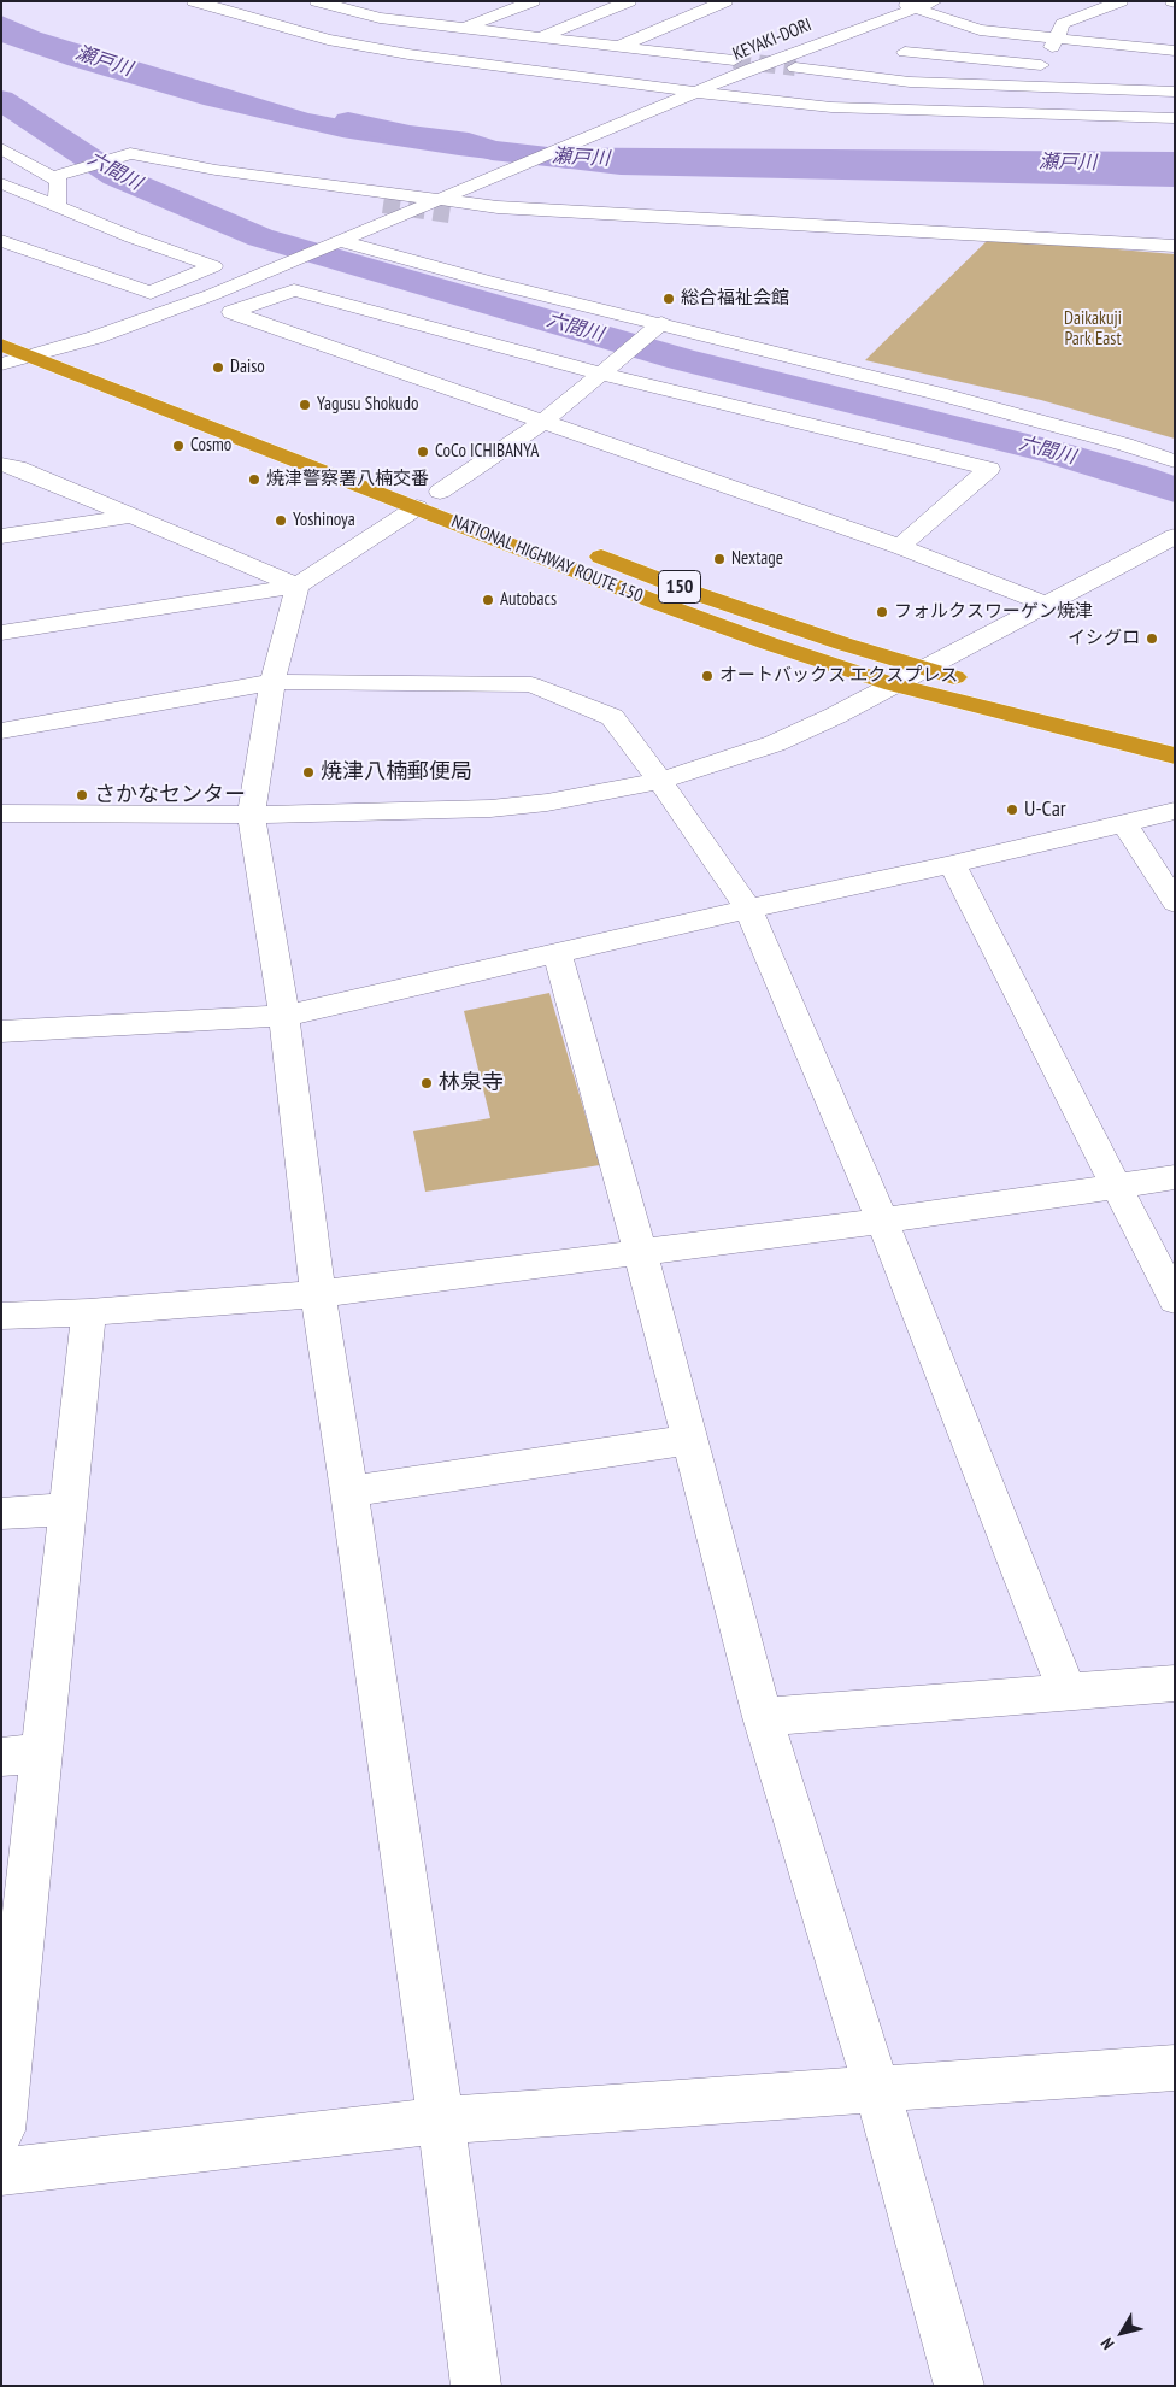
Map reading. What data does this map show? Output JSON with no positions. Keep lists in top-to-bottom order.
{
  "streets": {
    "highway": ["NATIONAL HIGHWAY ROUTE 150", "150"],
    "street": ["KEYAKI-DORI"]
  },
  "crossings": [
    ["KEYAKI-DORI", "NATIONAL HIGHWAY ROUTE 150"]
  ],
  "water": ["瀬戸川", "六間川"],
  "parks": ["Daikakuji Park East"],
  "places": [
    "総合福祉会館",
    "Daiso",
    "Yagusu Shokudo",
    "Cosmo",
    "CoCo ICHIBANYA",
    "焼津警察署八楠交番",
    "Yoshinoya",
    "Nextage",
    "Autobacs",
    "フォルクスワーゲン焼津",
    "イシグロ",
    "オートバックス エクスプレス",
    "焼津八楠郵便局",
    "さかなセンター",
    "U-Car",
    "林泉寺"
  ],
  "north": "bottom left"
}
